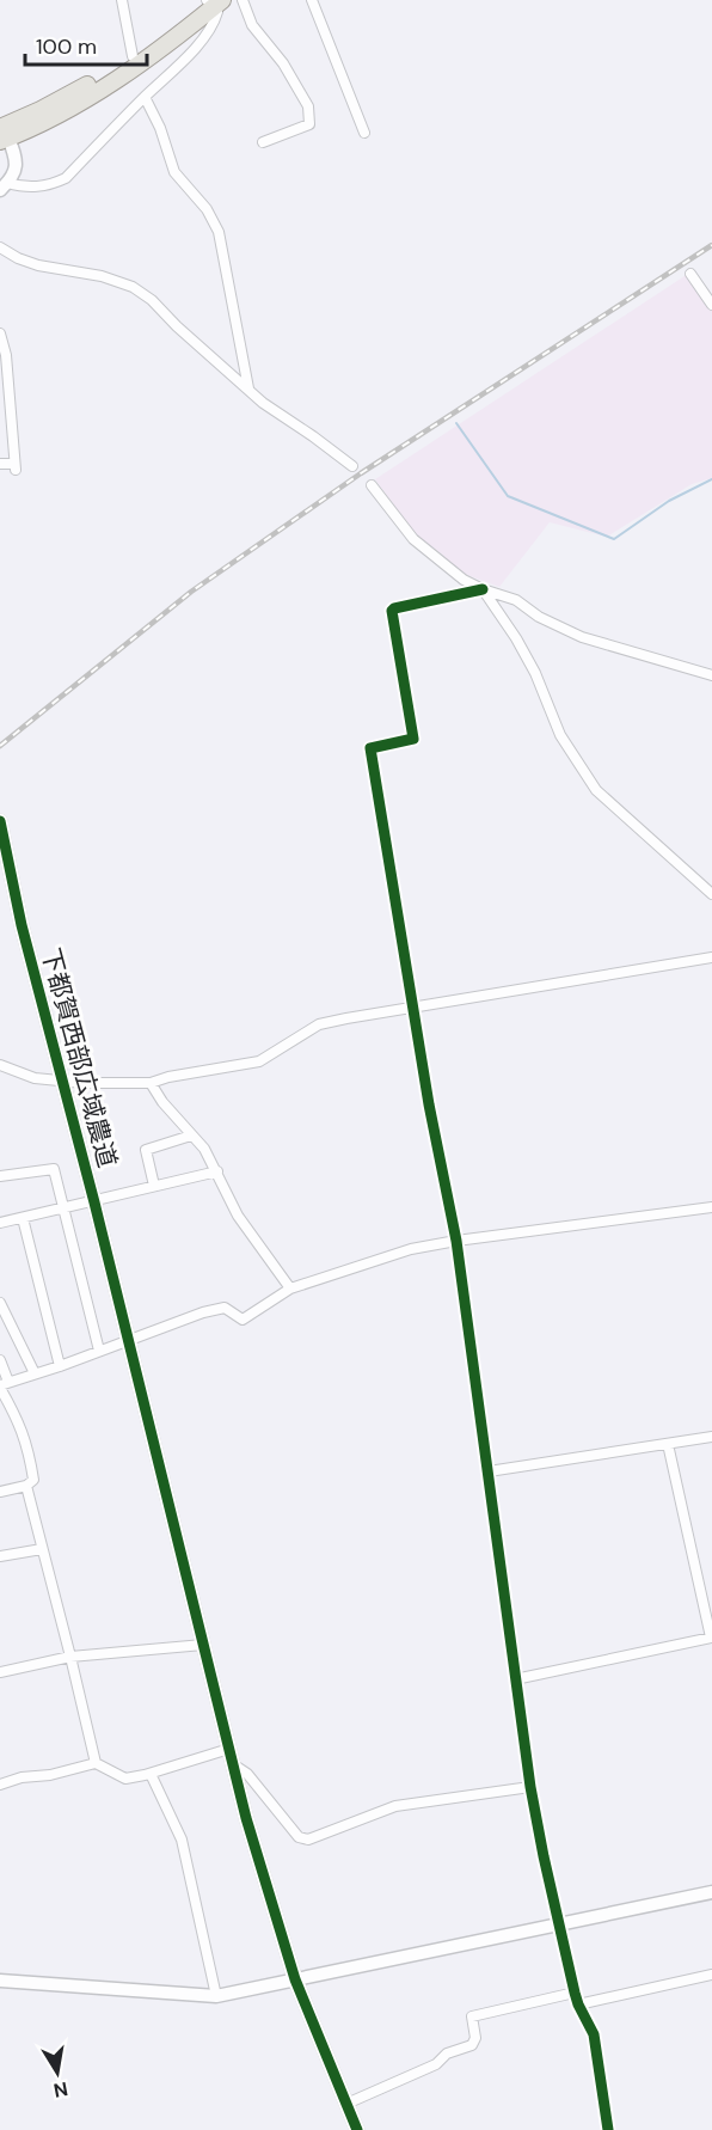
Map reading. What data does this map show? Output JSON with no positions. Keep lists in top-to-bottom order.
{
  "streets": {
    "street": ["下都賀西部広域農道"]
  },
  "scale_bar": "100 m",
  "north": "bottom"
}
